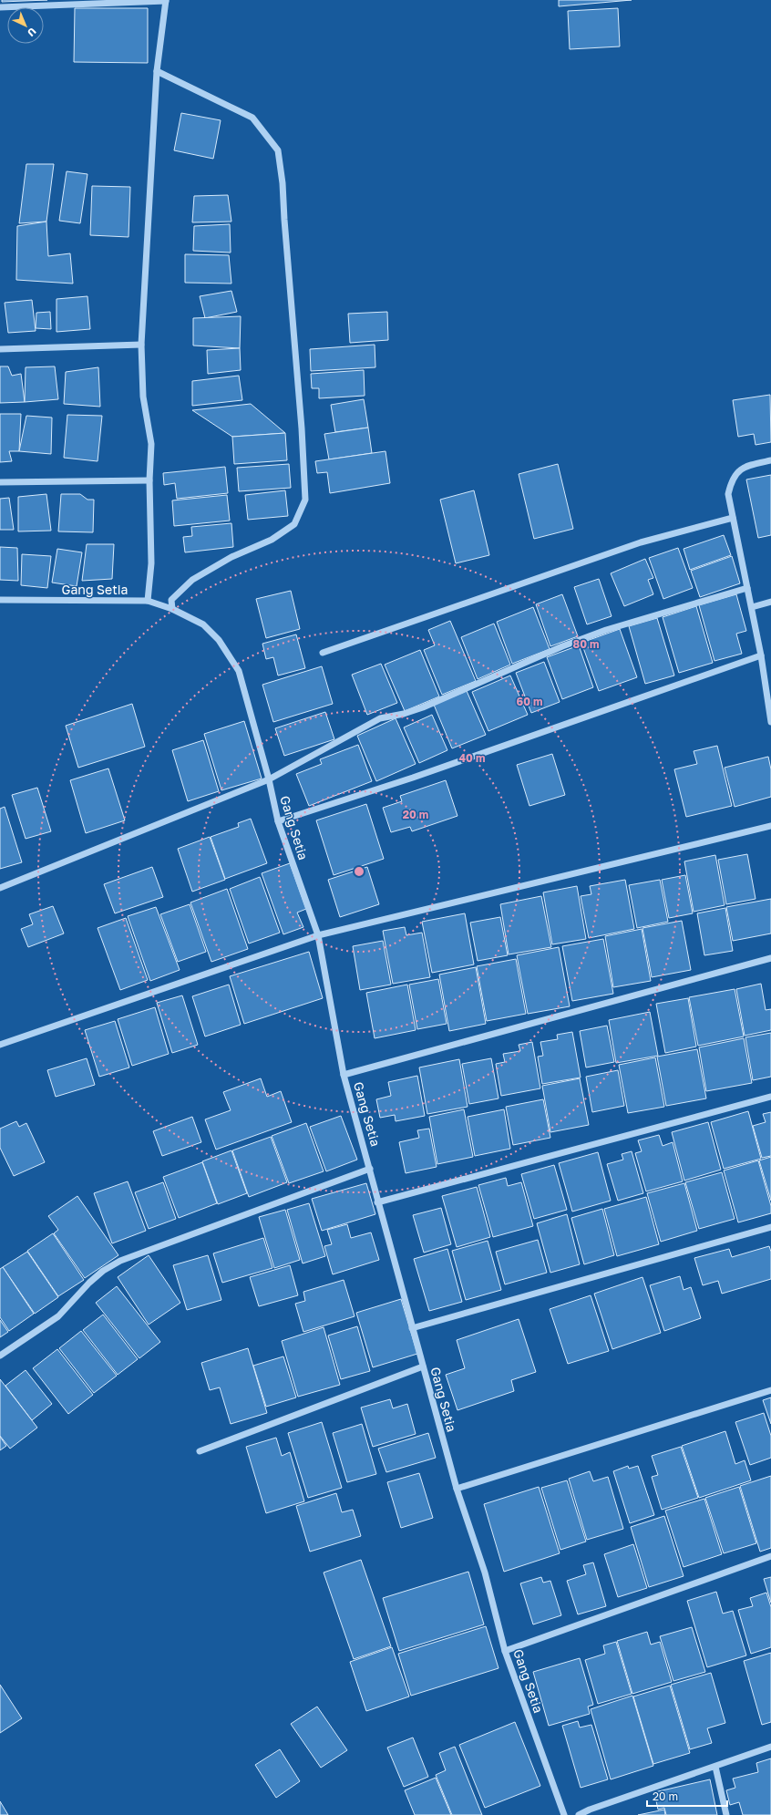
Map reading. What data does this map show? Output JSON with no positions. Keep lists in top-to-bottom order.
{
  "streets": {
    "street": ["Gang Setia"]
  },
  "scale_bar": "20 m",
  "north": "bottom right",
  "rings": [
    "80 m",
    "60 m",
    "40 m",
    "20 m"
  ]
}
